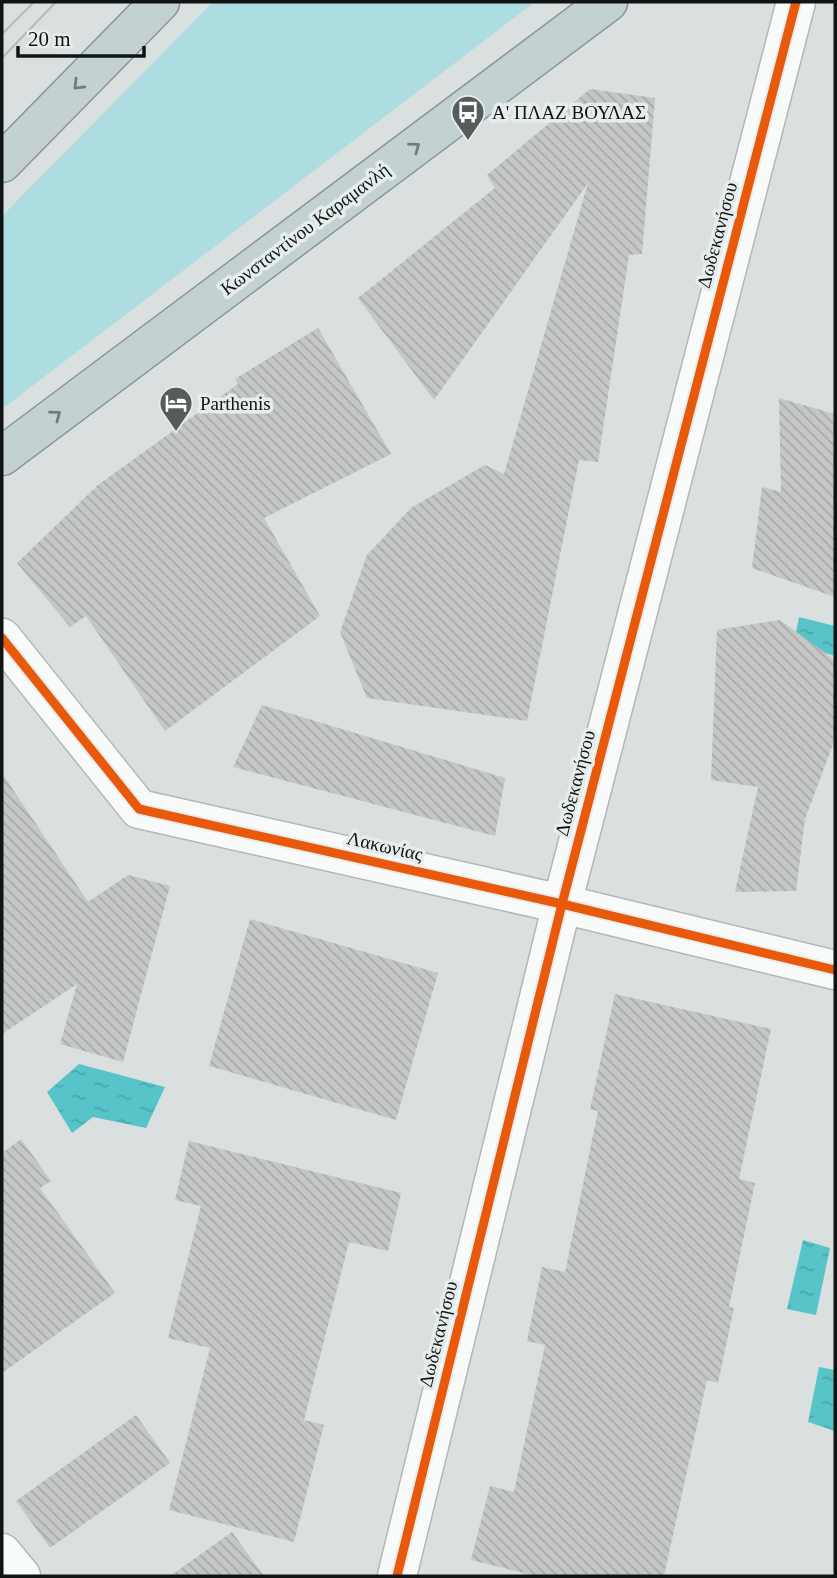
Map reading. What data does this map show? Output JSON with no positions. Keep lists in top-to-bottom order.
{
  "streets": {
    "highway": ["Κωνσταντίνου Καραμανλή"],
    "street": ["Δωδεκανήσου", "Λακωνίας"]
  },
  "crossings": [
    ["Δωδεκανήσου", "Λακωνίας"]
  ],
  "one_way": ["Κωνσταντίνου Καραμανλή"],
  "places": {
    "bus stop": ["Α' ΠΛΑΖ ΒΟΥΛΑΣ"],
    "hotel": ["Parthenis"]
  },
  "scale_bar": "20 m"
}
